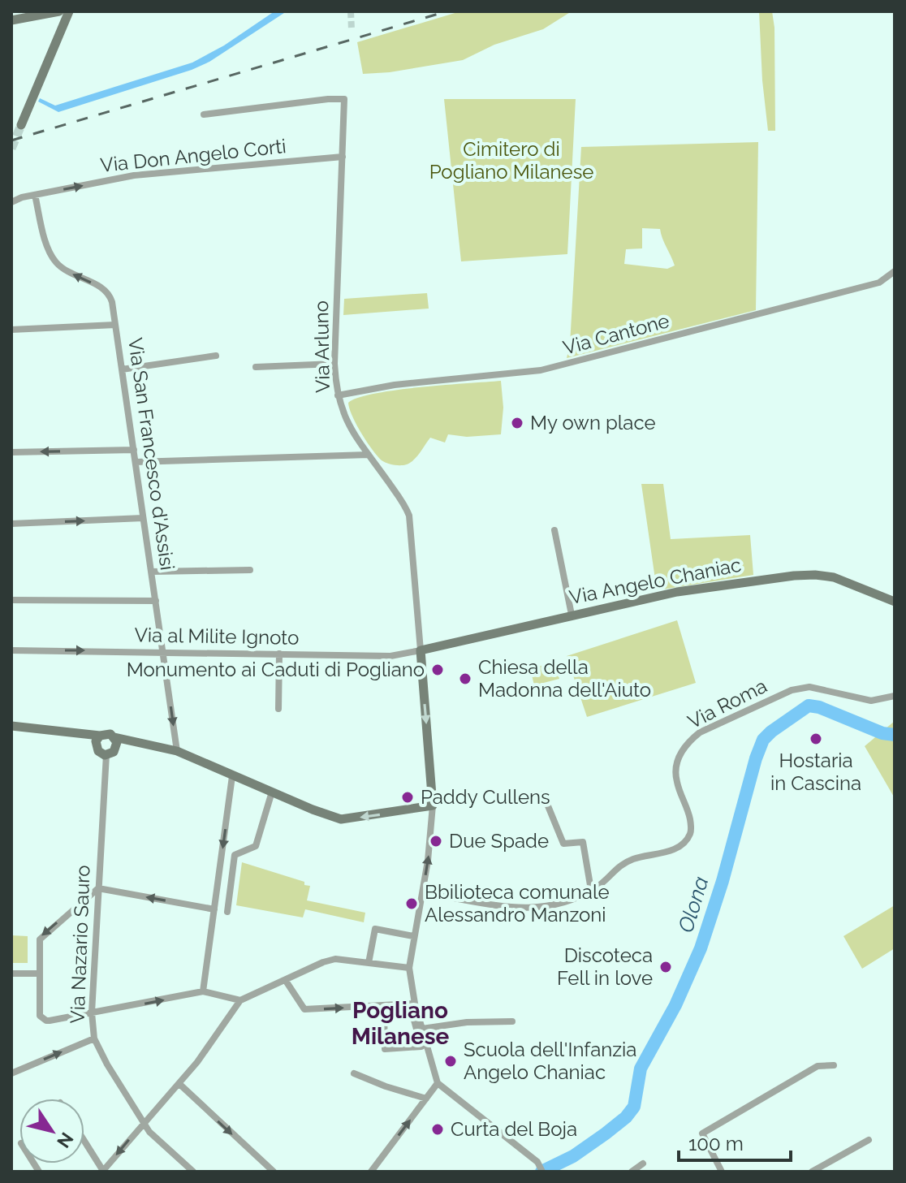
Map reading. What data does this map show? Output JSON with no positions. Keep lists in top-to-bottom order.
{
  "streets": {
    "street": [
      "Via Don Angelo Corti",
      "Via Cantone",
      "Via Arluno",
      "Via San Francesco d'Assisi",
      "Via Angelo Chaniac",
      "Via al Milite Ignoto",
      "Via Roma",
      "Via Nazario Sauro"
    ]
  },
  "crossings": [
    ["Via Don Angelo Corti", "Via Arluno"],
    ["Via Don Angelo Corti", "Via San Francesco d'Assisi"],
    ["Via Cantone", "Via Arluno"],
    ["Via Arluno", "Via Angelo Chaniac"],
    ["Via Arluno", "Via al Milite Ignoto"],
    ["Via San Francesco d'Assisi", "Via al Milite Ignoto"],
    ["Via Angelo Chaniac", "Via al Milite Ignoto"]
  ],
  "one_way": ["Via Don Angelo Corti"],
  "districts": ["Pogliano Milanese"],
  "water": ["Olona"],
  "parks": ["Cimitero di Pogliano Milanese"],
  "places": [
    "My own place",
    "Monumento ai Caduti di Pogliano",
    "Chiesa della Madonna dell'Aiuto",
    "Hostaria in Cascina",
    "Paddy Cullens",
    "Due Spade",
    "Bbilioteca comunale Alessandro Manzoni",
    "Discoteca Fell in love",
    "Scuola dell'Infanzia Angelo Chaniac",
    "Curta del Boja"
  ],
  "scale_bar": "100 m",
  "north": "bottom right"
}
